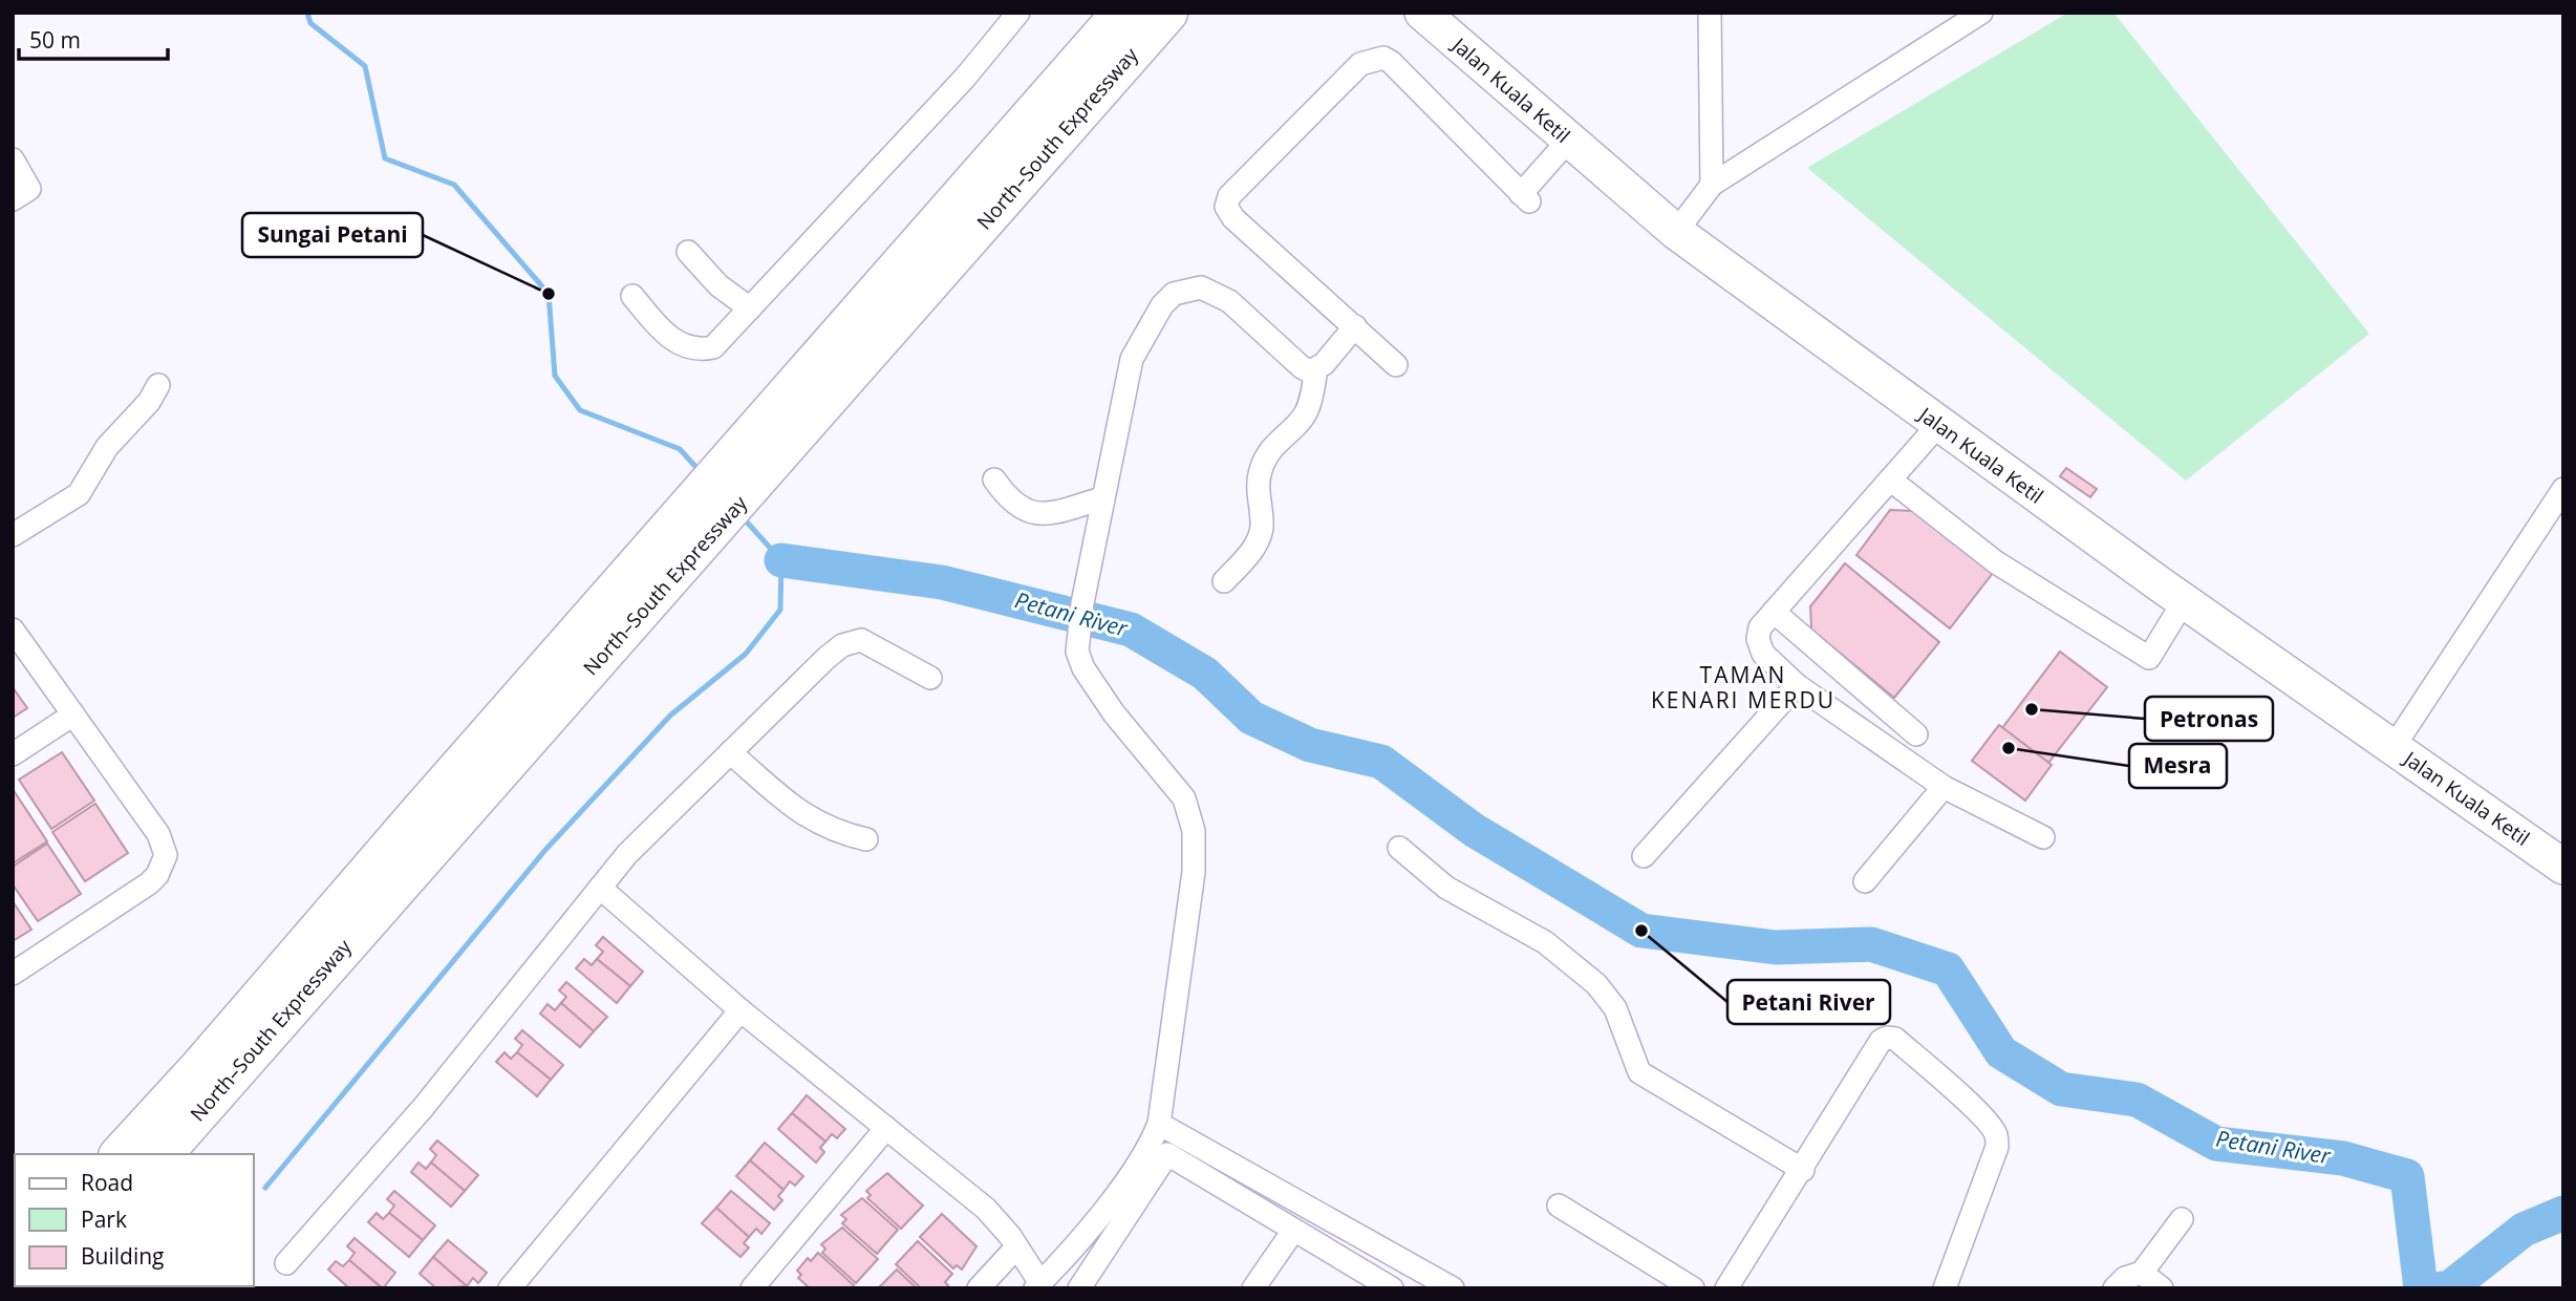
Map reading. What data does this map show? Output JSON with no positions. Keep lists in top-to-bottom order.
{
  "streets": {
    "highway": ["North–South Expressway"],
    "main road": ["Jalan Kuala Ketil"]
  },
  "districts": ["TAMAN KENARI MERDU"],
  "water": ["Petani River"],
  "places": [
    "Sungai Petani",
    "Petronas",
    "Mesra",
    "Petani River"
  ],
  "legend": ["Road", "Park", "Building"],
  "scale_bar": "50 m"
}
